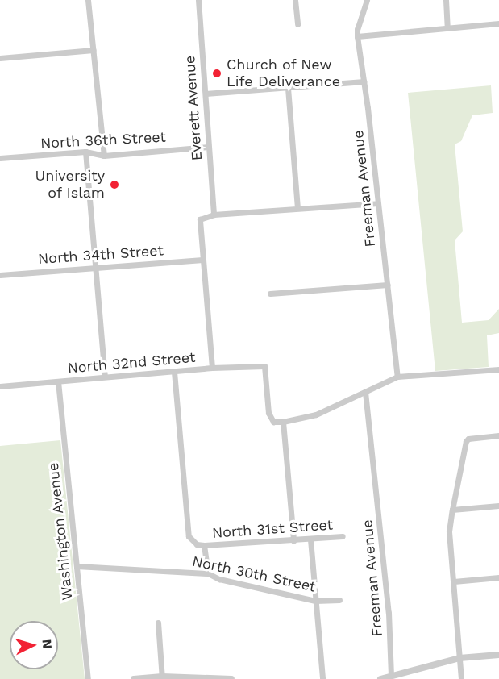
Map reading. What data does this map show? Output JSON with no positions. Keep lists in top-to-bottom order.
{
  "streets": {
    "street": [
      "Everett Avenue",
      "North 36th Street",
      "Freeman Avenue",
      "North 34th Street",
      "North 32nd Street",
      "North 31st Street",
      "Washington Avenue",
      "North 30th Street"
    ]
  },
  "crossings": [
    ["Everett Avenue", "North 36th Street"],
    ["North 32nd Street", "Washington Avenue"],
    ["Washington Avenue", "North 30th Street"]
  ],
  "places": ["Church of New Life Deliverance", "University of Islam"],
  "north": "right"
}
